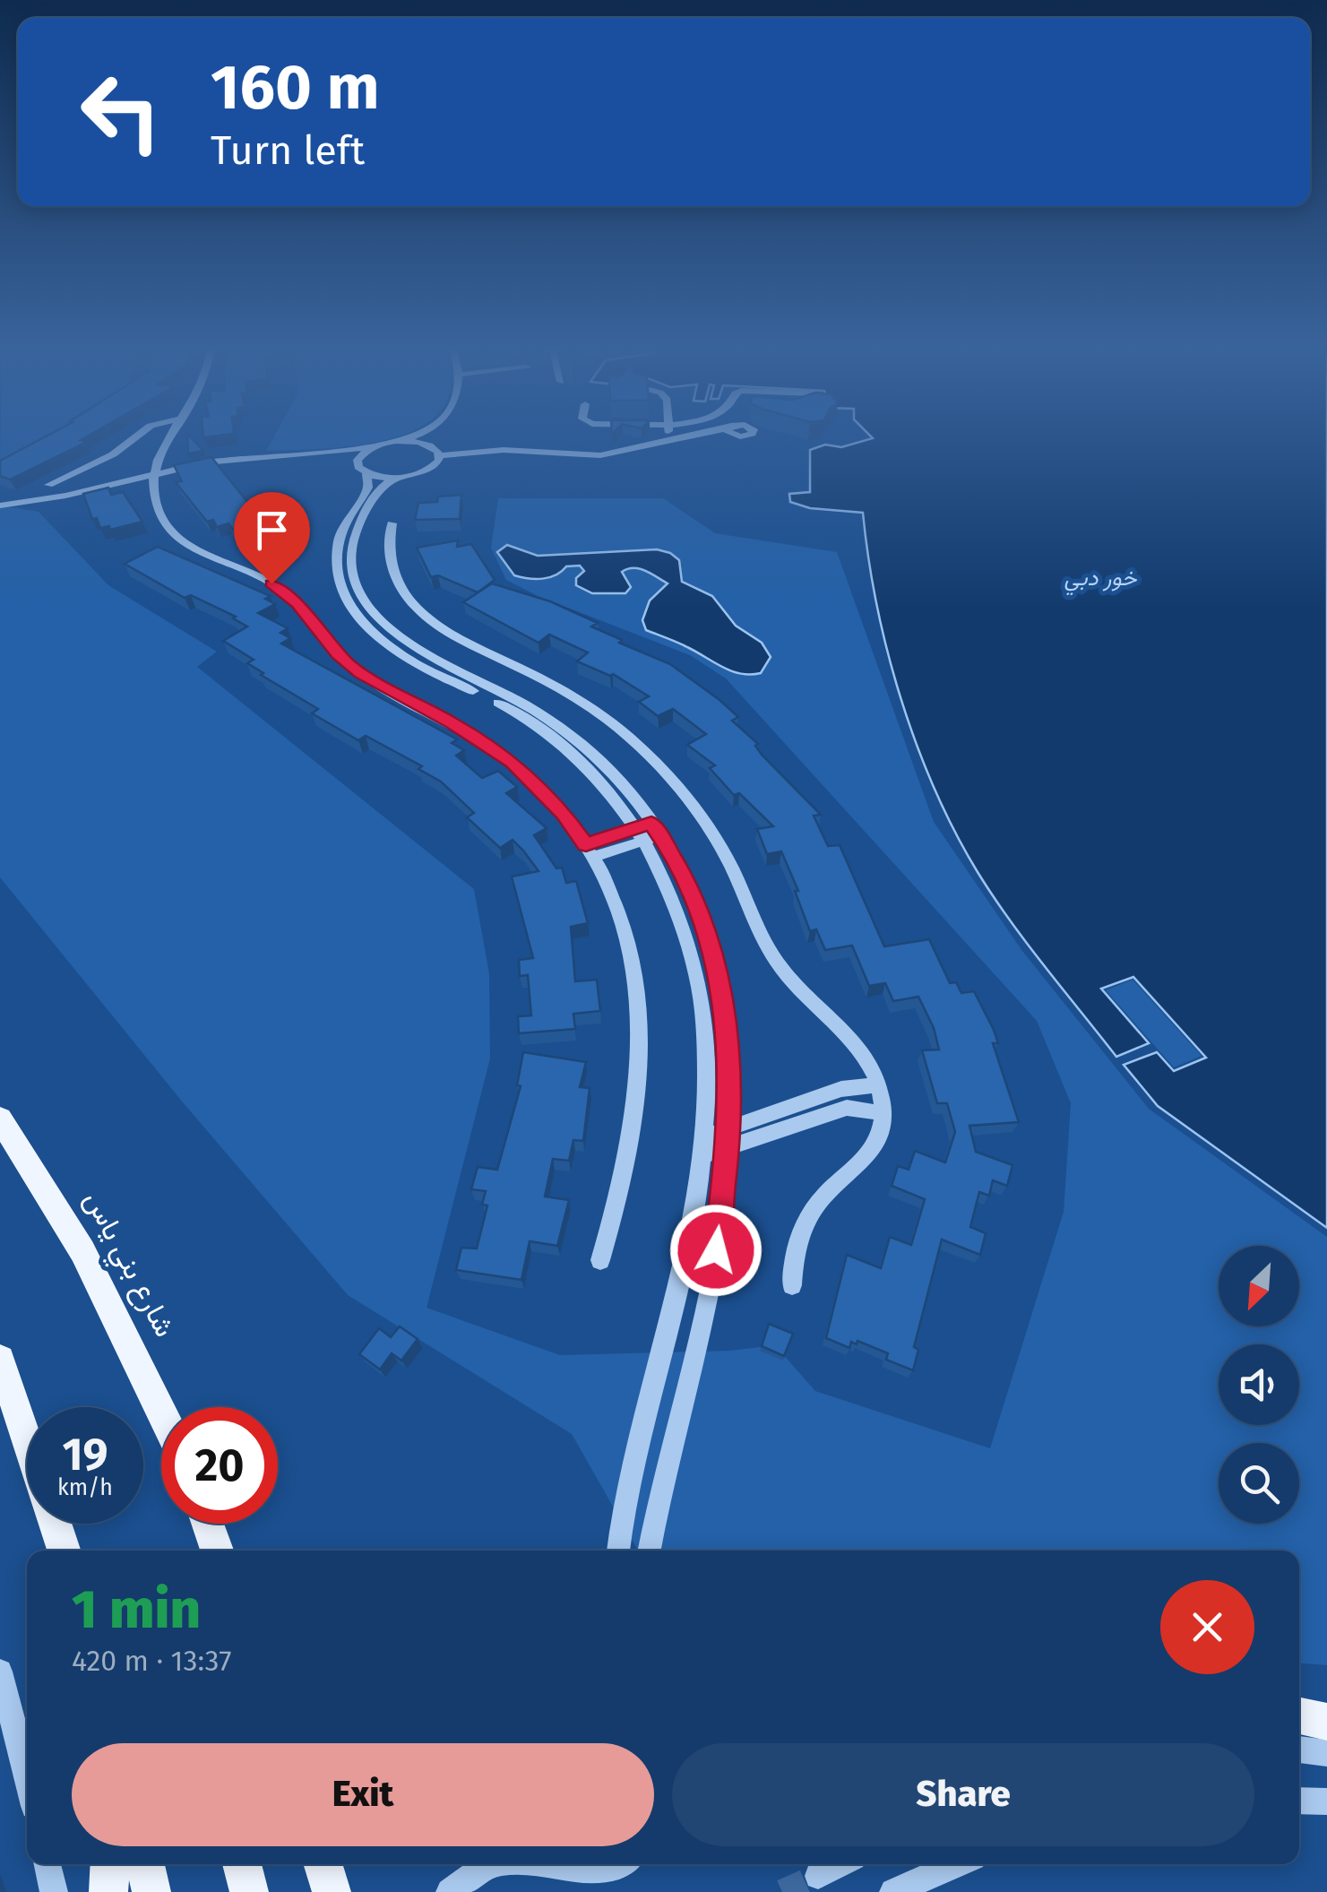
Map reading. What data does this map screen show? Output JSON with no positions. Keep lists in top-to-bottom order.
{
  "streets": {
    "main road": ["شارع بني ياس"]
  },
  "water": ["خور دبي"],
  "north": "bottom left",
  "page": {
    "turn": ["160 m", "Turn left"],
    "speed": "19 km/h",
    "limit": "20",
    "heading": ["1 min", "420 m · 13:37"],
    "buttons": ["Exit", "Share"]
  }
}
